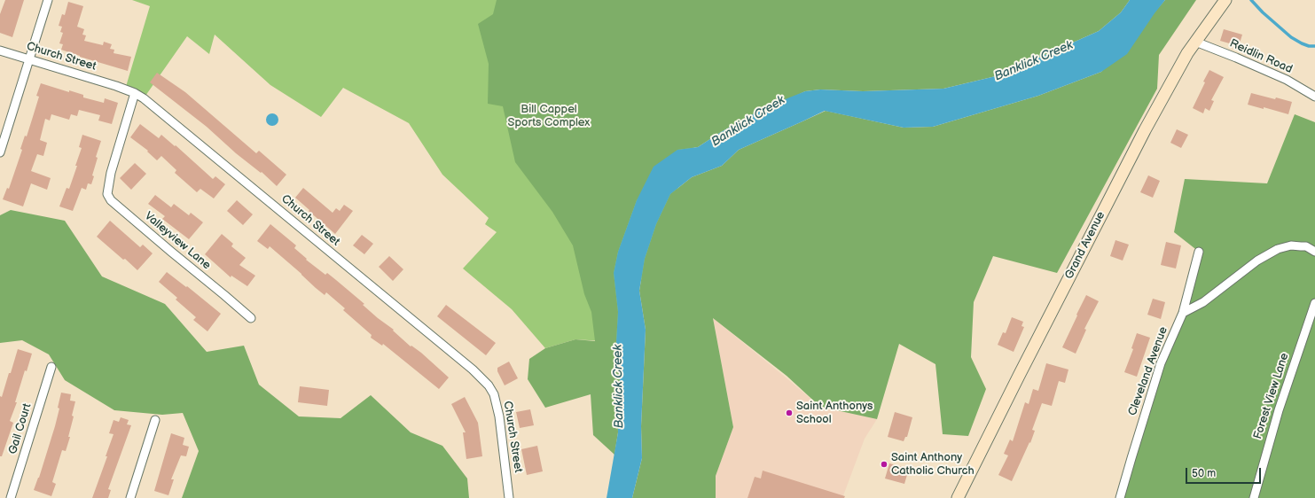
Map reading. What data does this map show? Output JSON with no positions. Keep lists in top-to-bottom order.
{
  "streets": {
    "street": [
      "Church Street",
      "Reidlin Road",
      "Valleyview Lane",
      "Grand Avenue",
      "Cleveland Avenue",
      "Forest View Lane",
      "Gail Court"
    ]
  },
  "crossings": [
    ["Church Street", "Valleyview Lane"],
    ["Reidlin Road", "Grand Avenue"]
  ],
  "water": ["Banklick Creek"],
  "parks": ["Bill Cappel Sports Complex"],
  "places": ["Saint Anthonys School", "Saint Anthony Catholic Church"],
  "scale_bar": "50 m"
}
